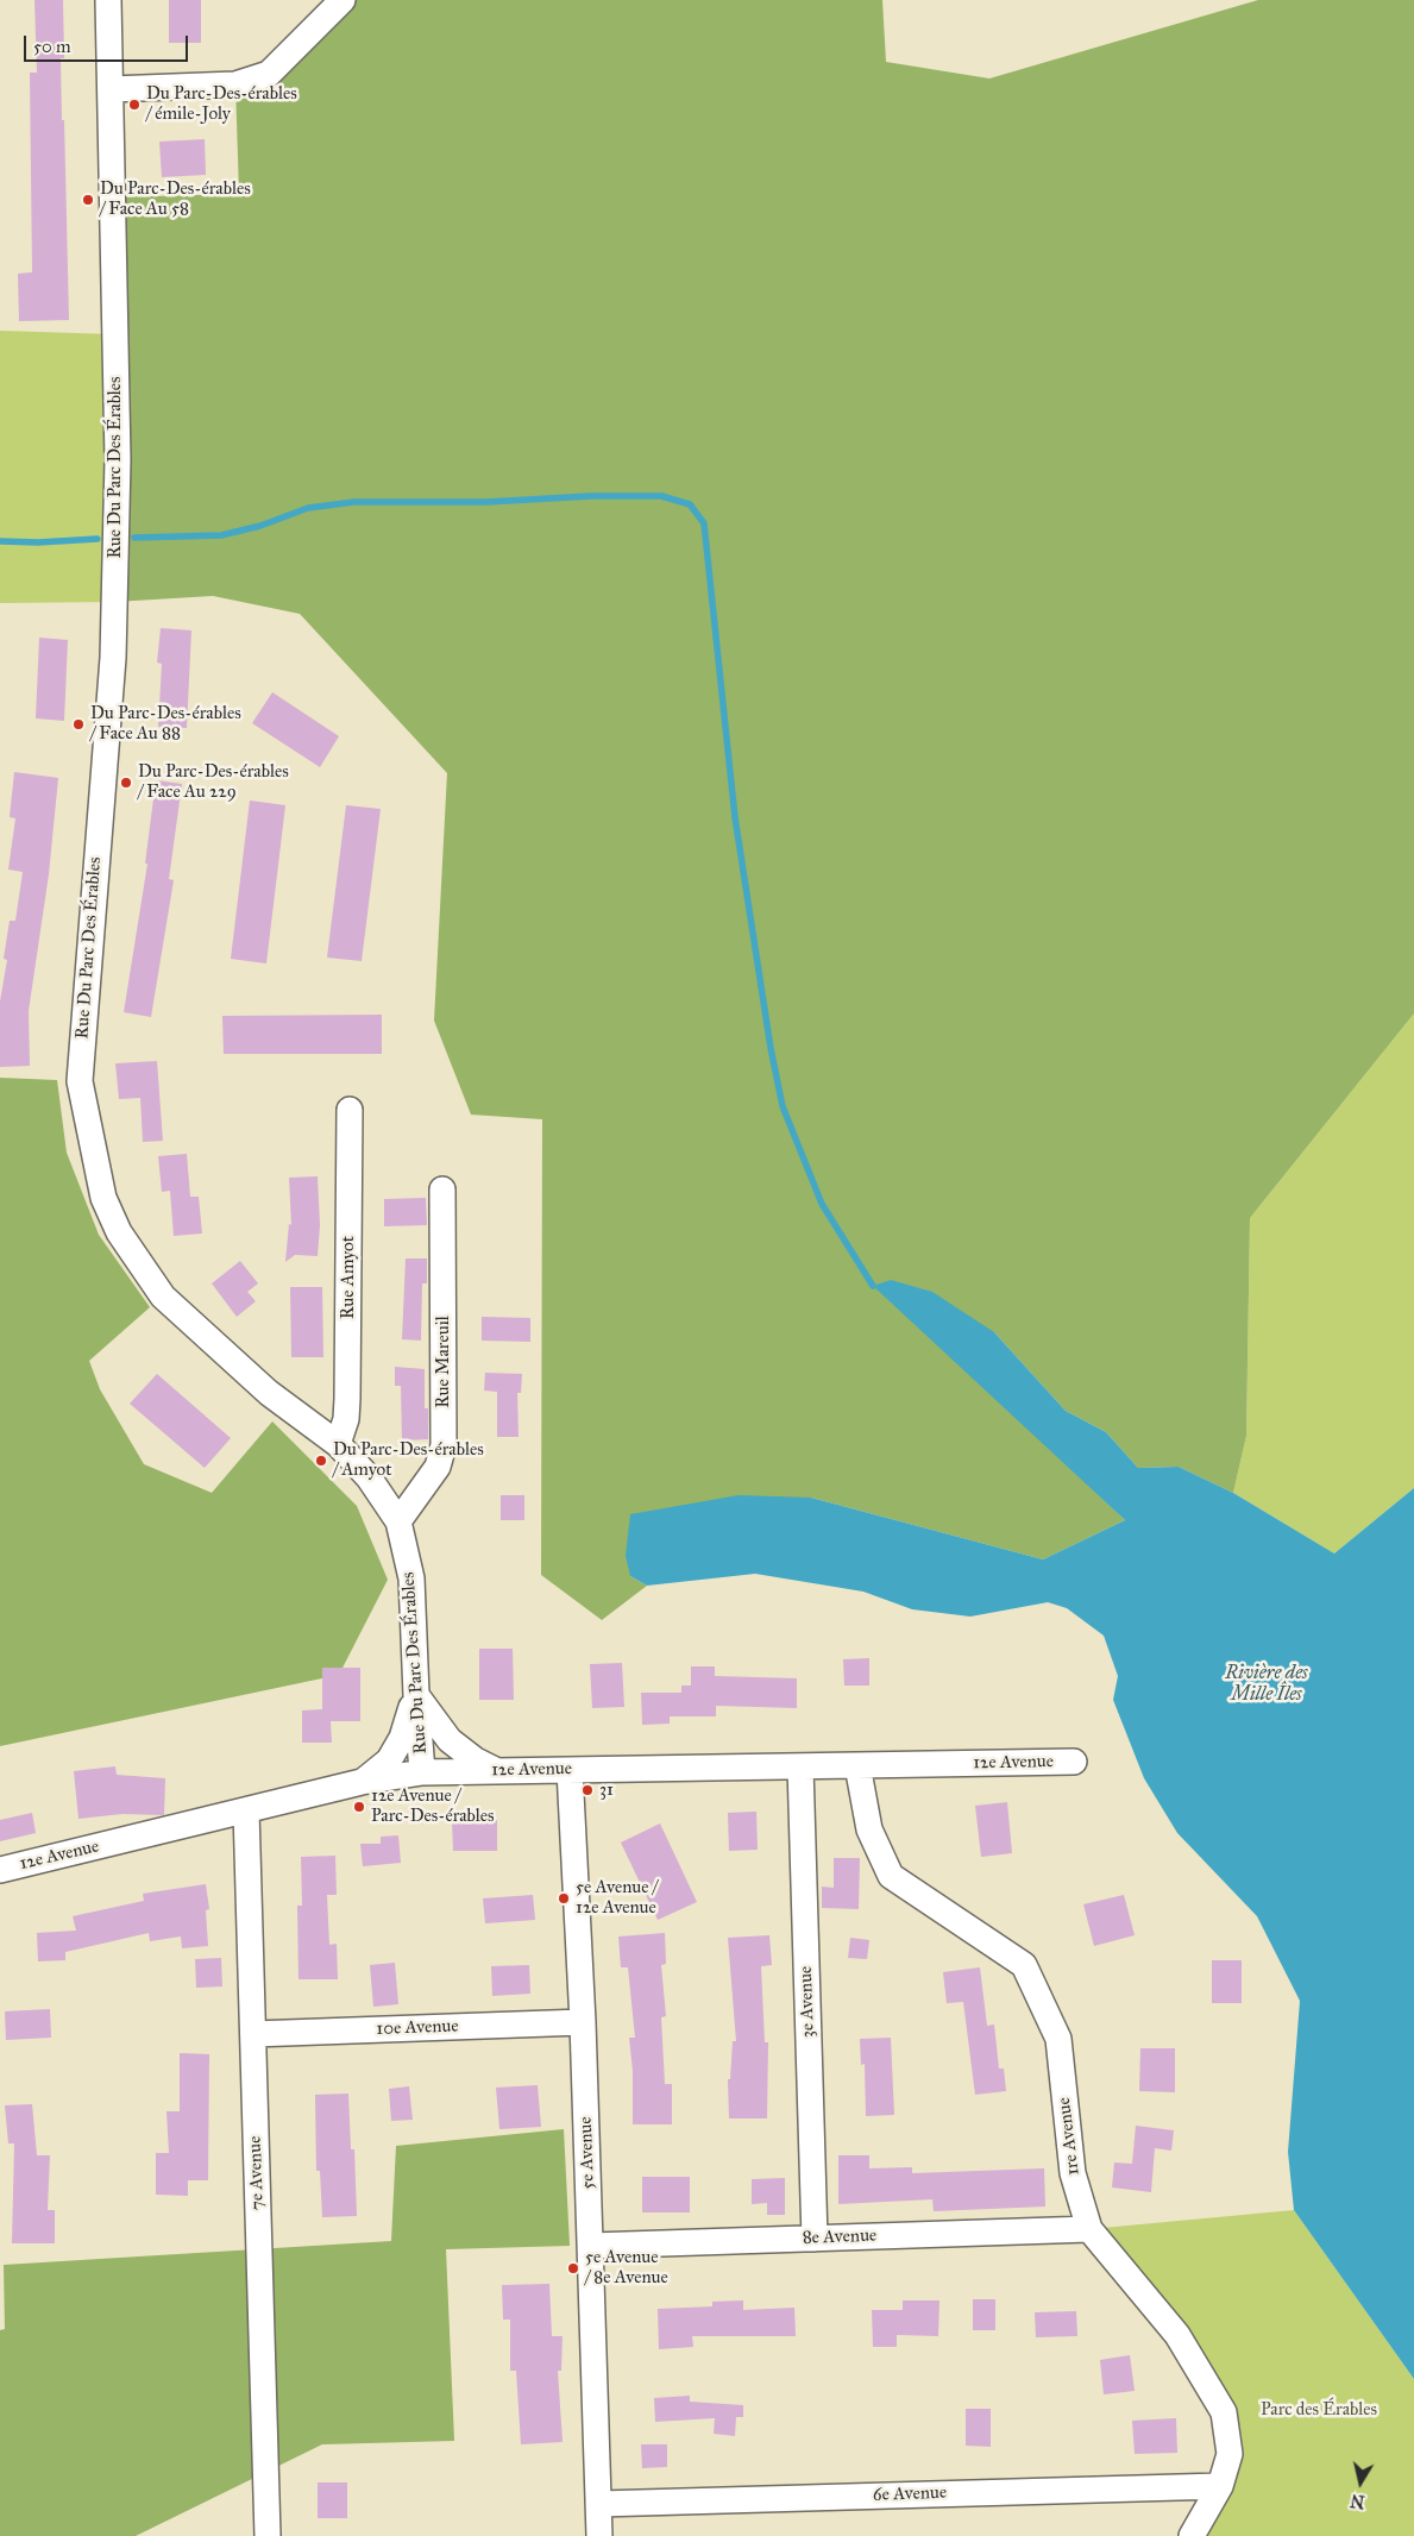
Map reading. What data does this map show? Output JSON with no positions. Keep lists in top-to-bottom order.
{
  "streets": {
    "street": [
      "Rue Du Parc Des Érables",
      "Rue Amyot",
      "Rue Mareuil",
      "12e Avenue",
      "3e Avenue",
      "10e Avenue",
      "1re Avenue",
      "5e Avenue",
      "7e Avenue",
      "8e Avenue",
      "6e Avenue"
    ]
  },
  "crossings": [
    ["Rue Du Parc Des Érables", "Rue Amyot"],
    ["Rue Du Parc Des Érables", "Rue Mareuil"],
    ["Rue Du Parc Des Érables", "12e Avenue"],
    ["12e Avenue", "3e Avenue"],
    ["12e Avenue", "1re Avenue"],
    ["12e Avenue", "5e Avenue"],
    ["12e Avenue", "7e Avenue"],
    ["3e Avenue", "8e Avenue"],
    ["10e Avenue", "5e Avenue"],
    ["10e Avenue", "7e Avenue"],
    ["1re Avenue", "8e Avenue"],
    ["1re Avenue", "6e Avenue"],
    ["5e Avenue", "8e Avenue"],
    ["5e Avenue", "6e Avenue"]
  ],
  "water": ["Rivière des Mille Îles"],
  "parks": ["Parc des Érables"],
  "places": [
    "Du Parc-Des-érables / émile-Joly",
    "Du Parc-Des-érables / Face Au 58",
    "Du Parc-Des-érables / Face Au 88",
    "Du Parc-Des-érables / Face Au 229",
    "Du Parc-Des-érables / Amyot",
    "31",
    "12e Avenue / Parc-Des-érables",
    "5e Avenue / 12e Avenue",
    "5e Avenue / 8e Avenue"
  ],
  "scale_bar": "50 m",
  "north": "bottom"
}
